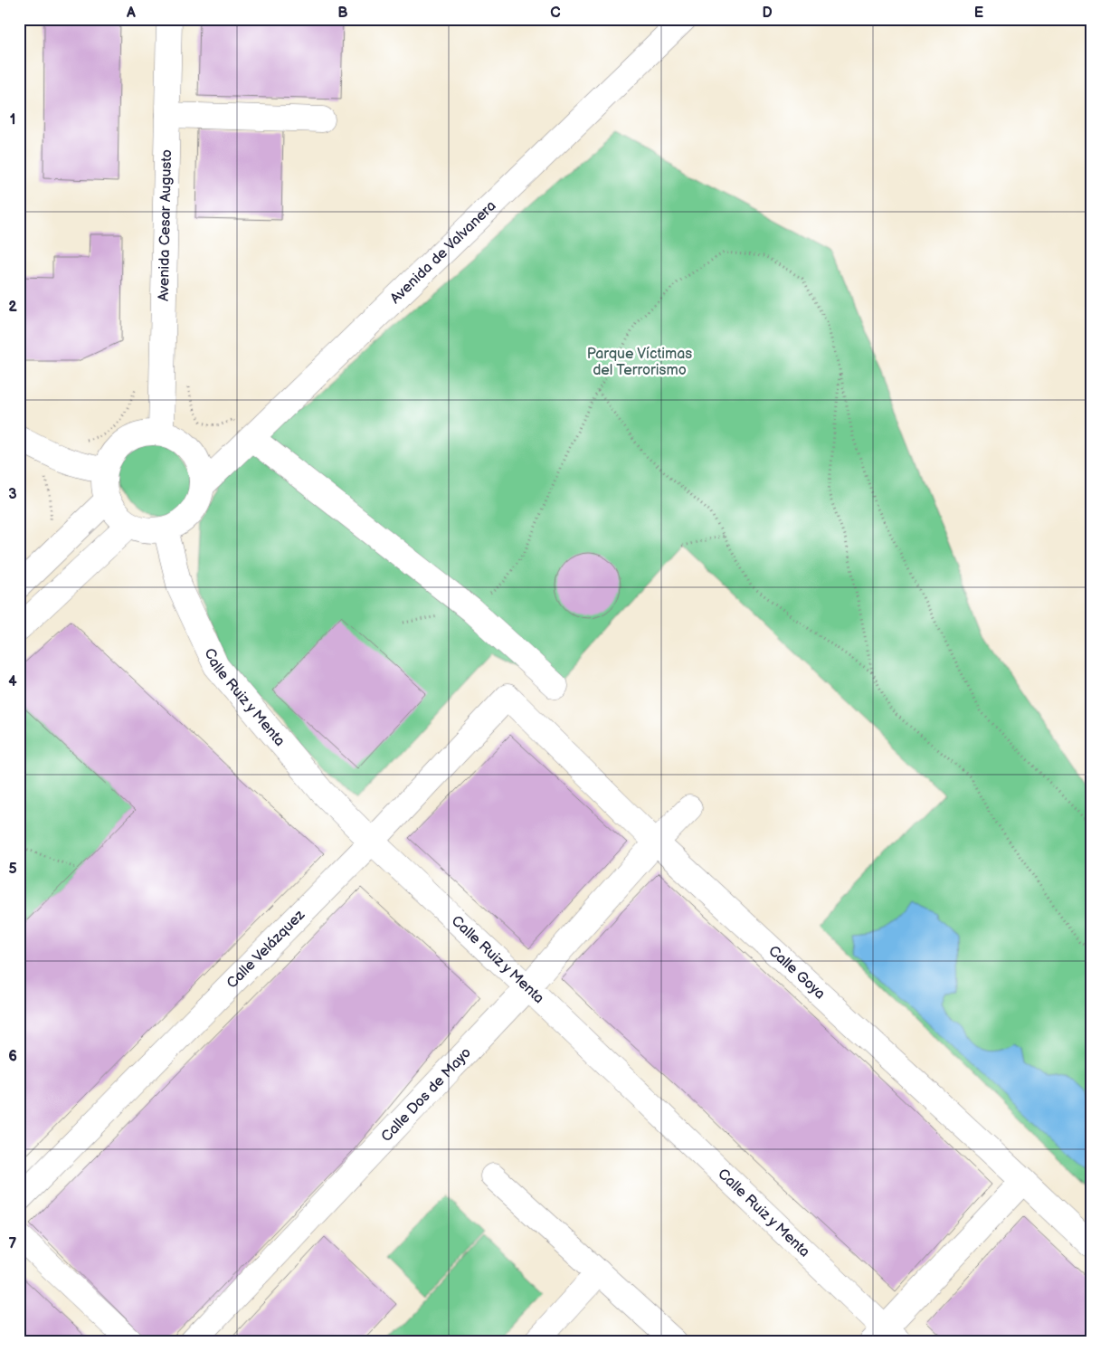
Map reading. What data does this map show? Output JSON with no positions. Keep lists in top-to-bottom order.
{
  "streets": {
    "street": [
      "Avenida Cesar Augusto",
      "Avenida de Valvanera",
      "Calle Ruiz y Menta",
      "Calle Velázquez",
      "Calle Goya",
      "Calle Dos de Mayo"
    ]
  },
  "crossings": [
    ["Avenida Cesar Augusto", "Avenida de Valvanera"],
    ["Avenida Cesar Augusto", "Calle Ruiz y Menta"],
    ["Avenida de Valvanera", "Calle Ruiz y Menta"],
    ["Calle Ruiz y Menta", "Calle Velázquez"],
    ["Calle Ruiz y Menta", "Calle Dos de Mayo"],
    ["Calle Velázquez", "Calle Goya"],
    ["Calle Goya", "Calle Dos de Mayo"]
  ],
  "parks": ["Parque Víctimas del Terrorismo"],
  "grid": {
    "columns": [
      "A",
      "B",
      "C",
      "D",
      "E"
    ],
    "rows": [
      "1",
      "2",
      "3",
      "4",
      "5",
      "6",
      "7"
    ]
  }
}
